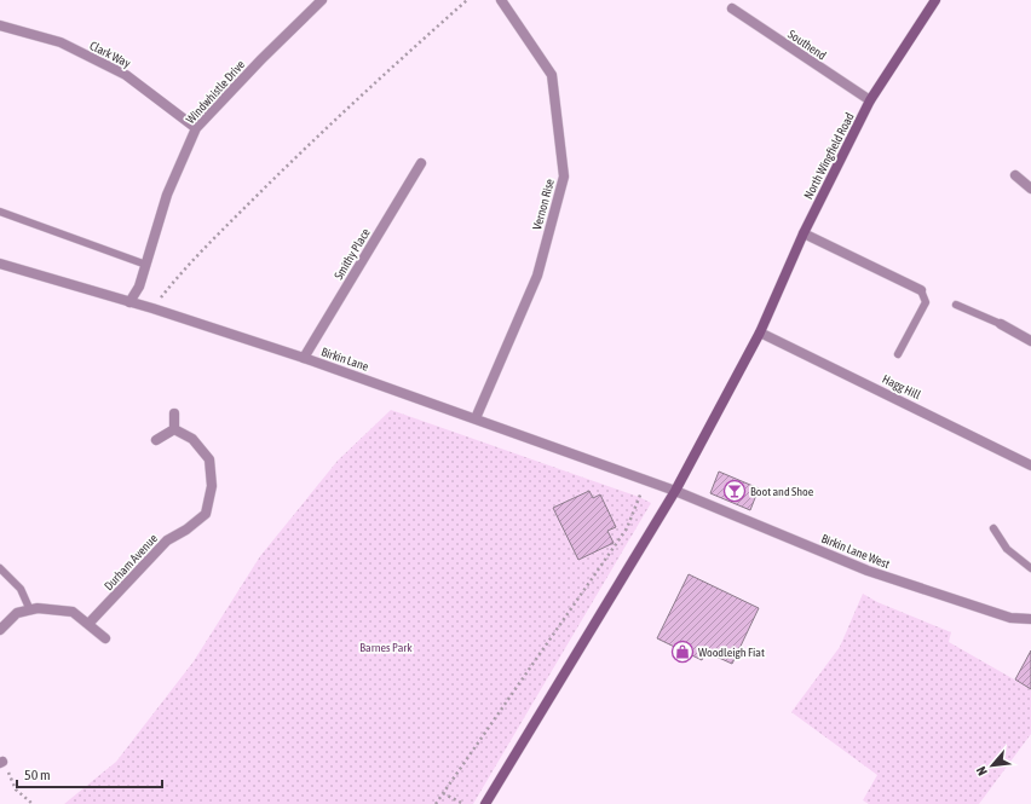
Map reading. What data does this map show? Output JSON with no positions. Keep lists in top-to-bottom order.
{
  "streets": {
    "main road": ["North Wingfield Road"],
    "street": [
      "Southend",
      "Clark Way",
      "Windwhistle Drive",
      "Vernon Rise",
      "Smithy Place",
      "Birkin Lane",
      "Hagg Hill",
      "Birkin Lane West",
      "Durham Avenue"
    ]
  },
  "crossings": [
    ["Southend", "North Wingfield Road"],
    ["Clark Way", "Windwhistle Drive"],
    ["Windwhistle Drive", "Birkin Lane"],
    ["North Wingfield Road", "Birkin Lane"],
    ["North Wingfield Road", "Hagg Hill"],
    ["North Wingfield Road", "Birkin Lane West"],
    ["Vernon Rise", "Birkin Lane"],
    ["Smithy Place", "Birkin Lane"],
    ["Birkin Lane", "Birkin Lane West"]
  ],
  "parks": ["Barnes Park"],
  "places": {
    "bar": ["Boot and Shoe"],
    "shop": ["Woodleigh Fiat"]
  },
  "scale_bar": "50 m",
  "north": "bottom left"
}
